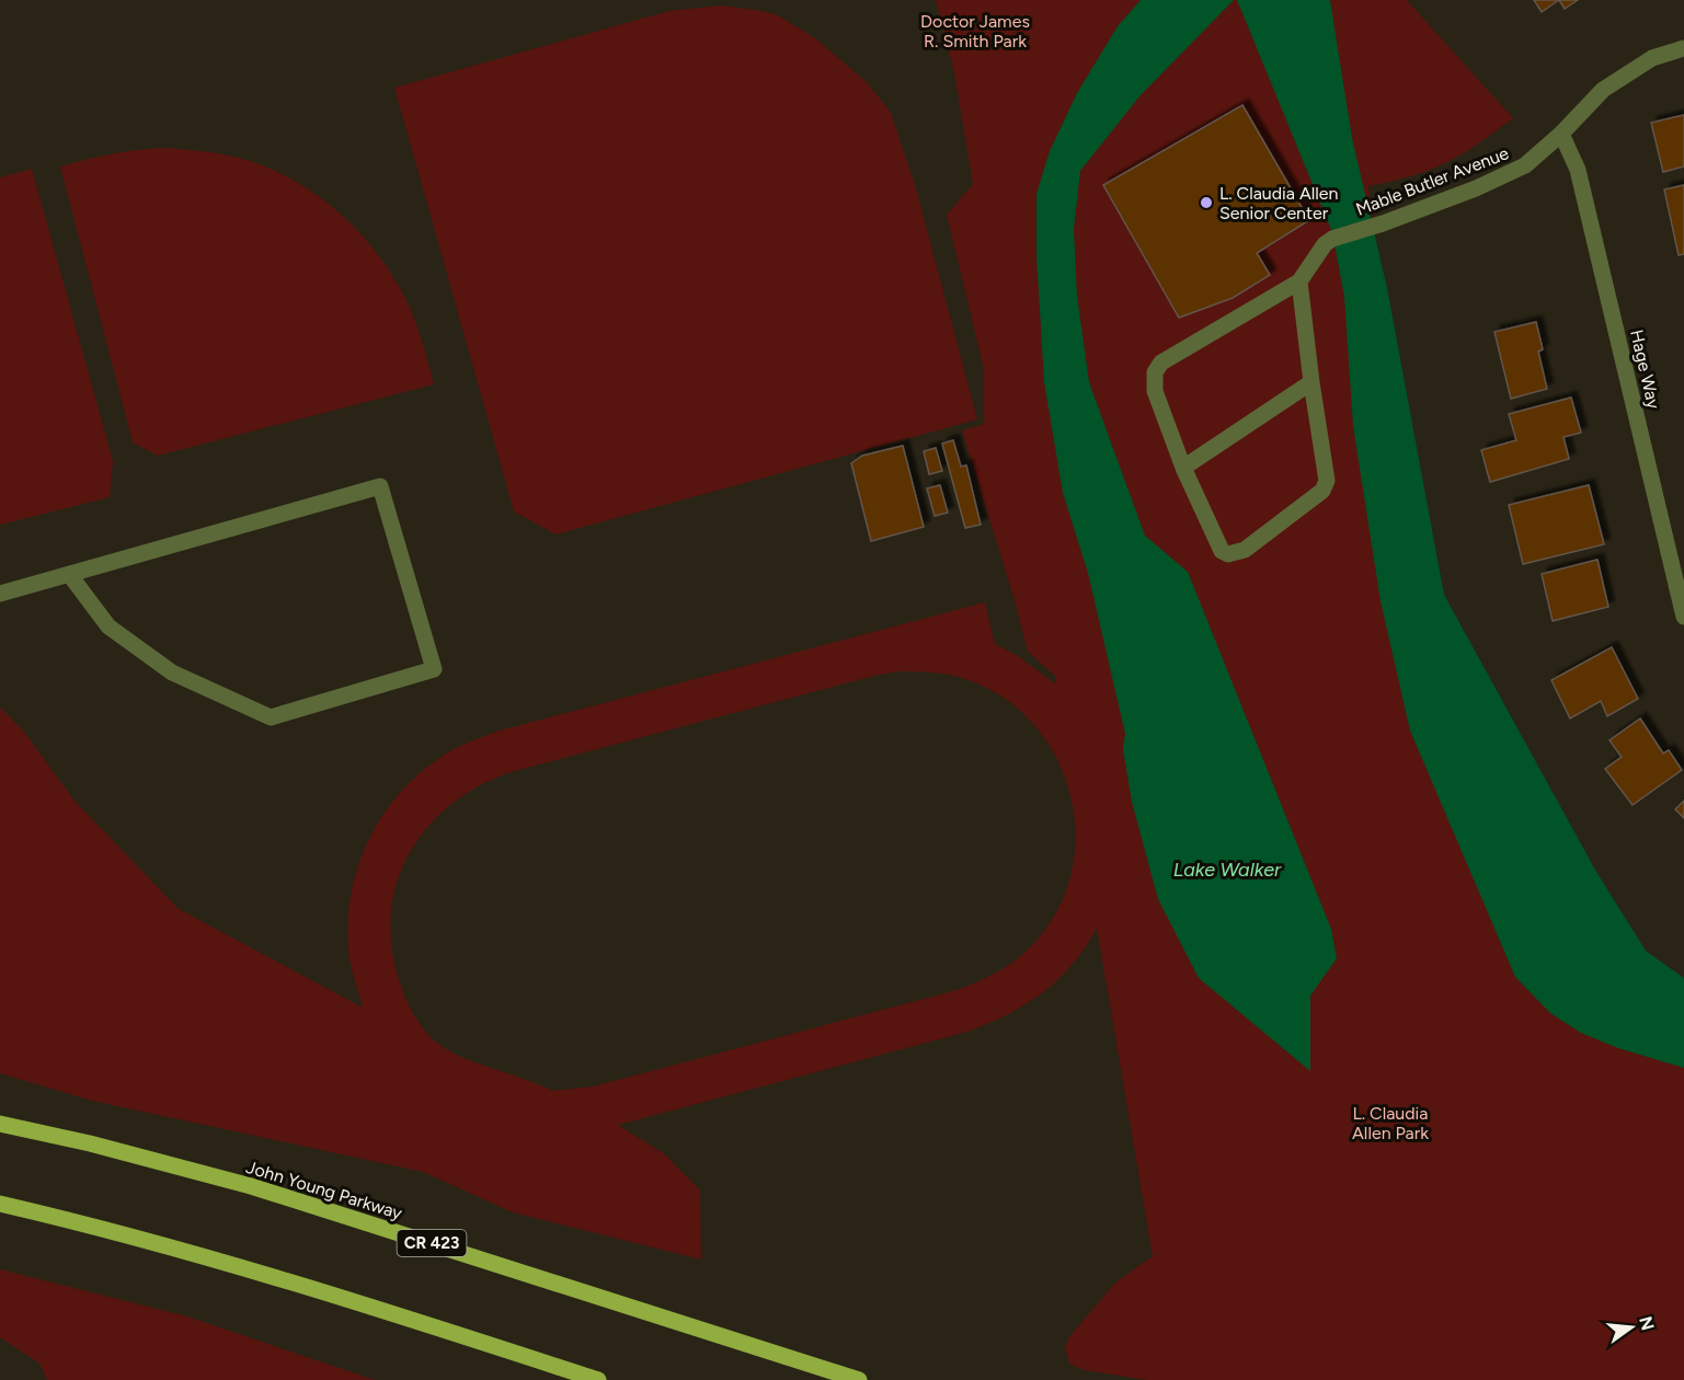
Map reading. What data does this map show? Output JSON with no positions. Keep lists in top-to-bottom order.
{
  "streets": {
    "main road": ["John Young Parkway", "CR 423"],
    "street": ["Mable Butler Avenue", "Hage Way"]
  },
  "crossings": [
    ["Mable Butler Avenue", "Hage Way"]
  ],
  "water": ["Lake Walker"],
  "parks": ["Doctor James R. Smith Park", "L. Claudia Allen Park"],
  "places": ["L. Claudia Allen Senior Center"],
  "north": "right"
}
